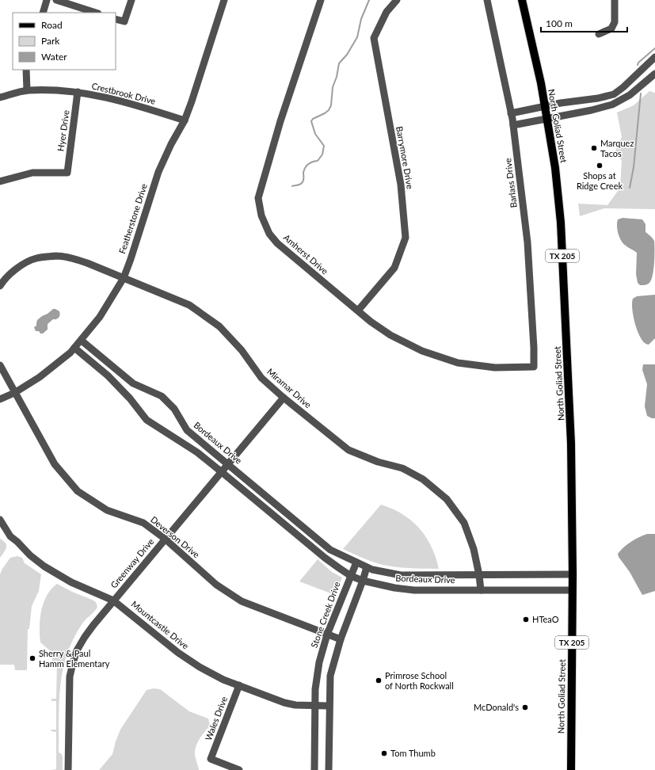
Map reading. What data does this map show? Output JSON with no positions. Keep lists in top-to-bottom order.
{
  "streets": {
    "main road": ["North Goliad Street", "TX 205"],
    "street": [
      "Crestbrook Drive",
      "Hyer Drive",
      "Barrymore Drive",
      "Barlass Drive",
      "Featherstone Drive",
      "Amherst Drive",
      "Miramar Drive",
      "Bordeaux Drive",
      "Deverson Drive",
      "Greenway Drive",
      "Stone Creek Drive",
      "Mountcastle Drive",
      "Wales Drive"
    ]
  },
  "crossings": [
    ["Crestbrook Drive", "Hyer Drive"],
    ["Crestbrook Drive", "Featherstone Drive"],
    ["North Goliad Street", "Bordeaux Drive"],
    ["Barrymore Drive", "Amherst Drive"],
    ["Barlass Drive", "Amherst Drive"],
    ["Featherstone Drive", "Miramar Drive"],
    ["Featherstone Drive", "Bordeaux Drive"],
    ["Featherstone Drive", "Deverson Drive"],
    ["Miramar Drive", "Bordeaux Drive"],
    ["Miramar Drive", "Greenway Drive"],
    ["Bordeaux Drive", "Greenway Drive"],
    ["Bordeaux Drive", "Stone Creek Drive"],
    ["Deverson Drive", "Greenway Drive"],
    ["Deverson Drive", "Stone Creek Drive"],
    ["Greenway Drive", "Mountcastle Drive"],
    ["Stone Creek Drive", "Mountcastle Drive"],
    ["Mountcastle Drive", "Wales Drive"]
  ],
  "places": [
    "Marquez Tacos",
    "Shops at Ridge Creek",
    "HTeaO",
    "Sherry & Paul Hamm Elementary",
    "Primrose School of North Rockwall",
    "McDonald's",
    "Tom Thumb"
  ],
  "legend": ["Road", "Park", "Water"],
  "scale_bar": "100 m"
}
